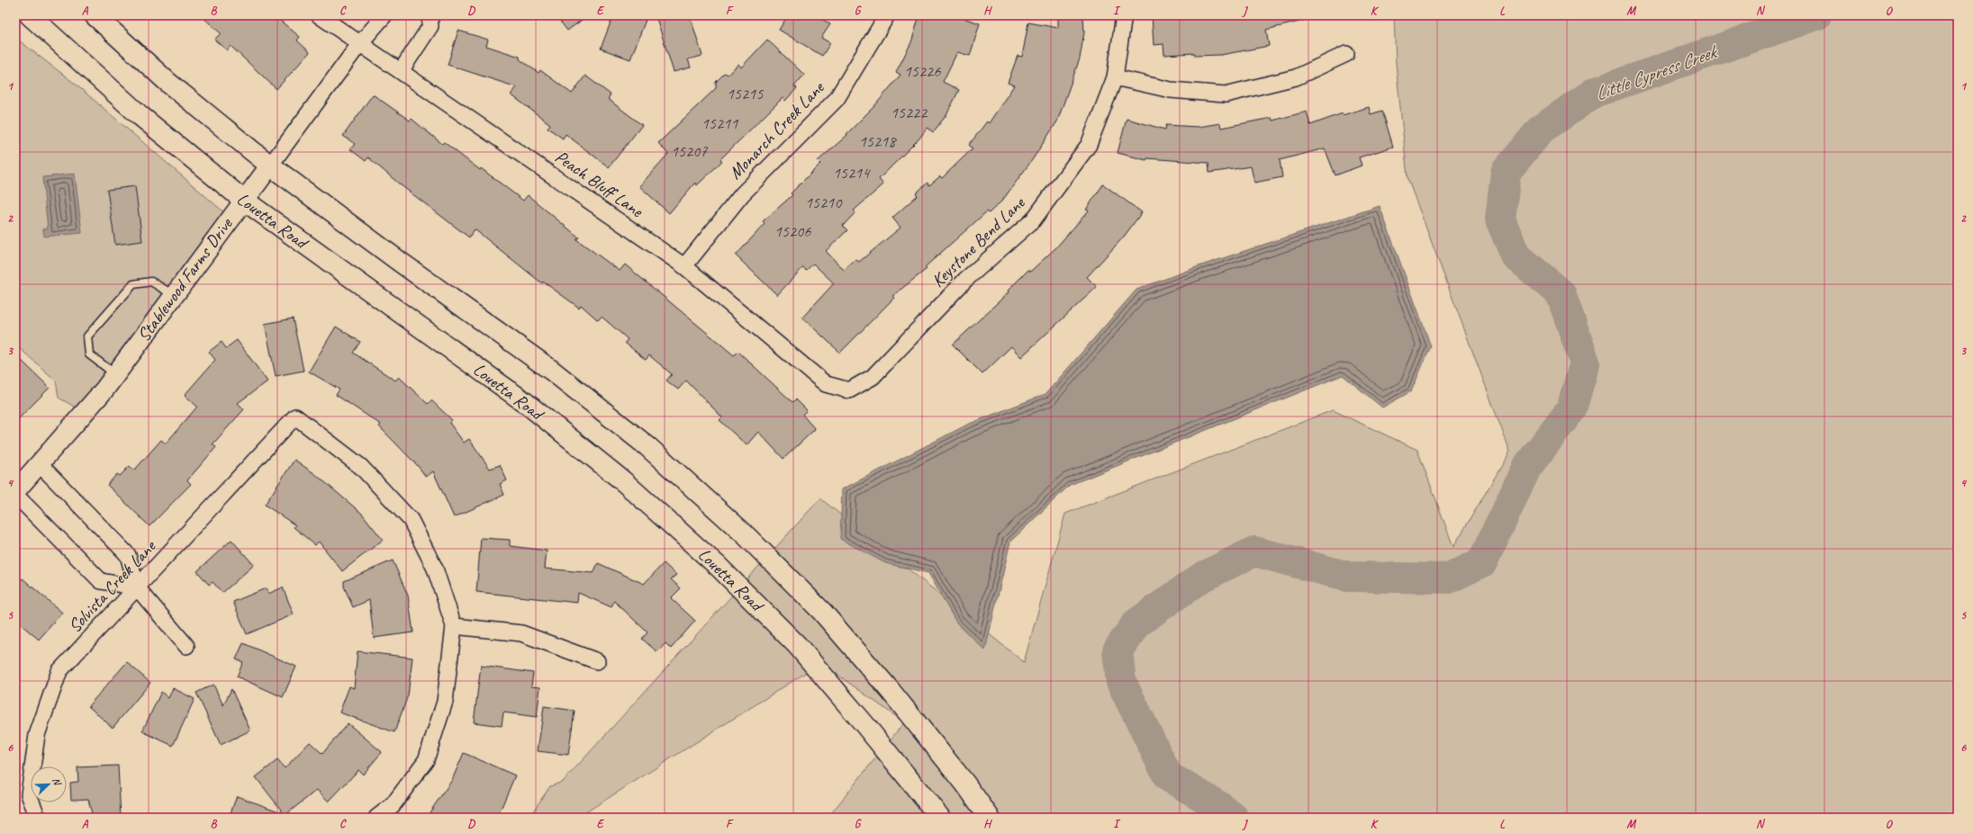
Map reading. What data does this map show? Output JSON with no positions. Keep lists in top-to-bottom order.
{
  "streets": {
    "main road": ["Louetta Road"],
    "street": [
      "Monarch Creek Lane",
      "Peach Bluff Lane",
      "Keystone Bend Lane",
      "Stablewood Farms Drive",
      "Solvista Creek Lane"
    ]
  },
  "crossings": [
    ["Monarch Creek Lane", "Peach Bluff Lane"],
    ["Peach Bluff Lane", "Keystone Bend Lane"],
    ["Peach Bluff Lane", "Stablewood Farms Drive"],
    ["Louetta Road", "Stablewood Farms Drive"]
  ],
  "water": ["Little Cypress Creek"],
  "house_numbers": [
    "15226",
    "15215",
    "15222",
    "15211",
    "15218",
    "15207",
    "15214",
    "15210",
    "15206"
  ],
  "north": "top right",
  "grid": {
    "columns": [
      "A",
      "B",
      "C",
      "D",
      "E",
      "F",
      "G",
      "H",
      "I",
      "J",
      "K",
      "L",
      "M",
      "N",
      "O"
    ],
    "rows": [
      "1",
      "2",
      "3",
      "4",
      "5",
      "6"
    ]
  }
}
